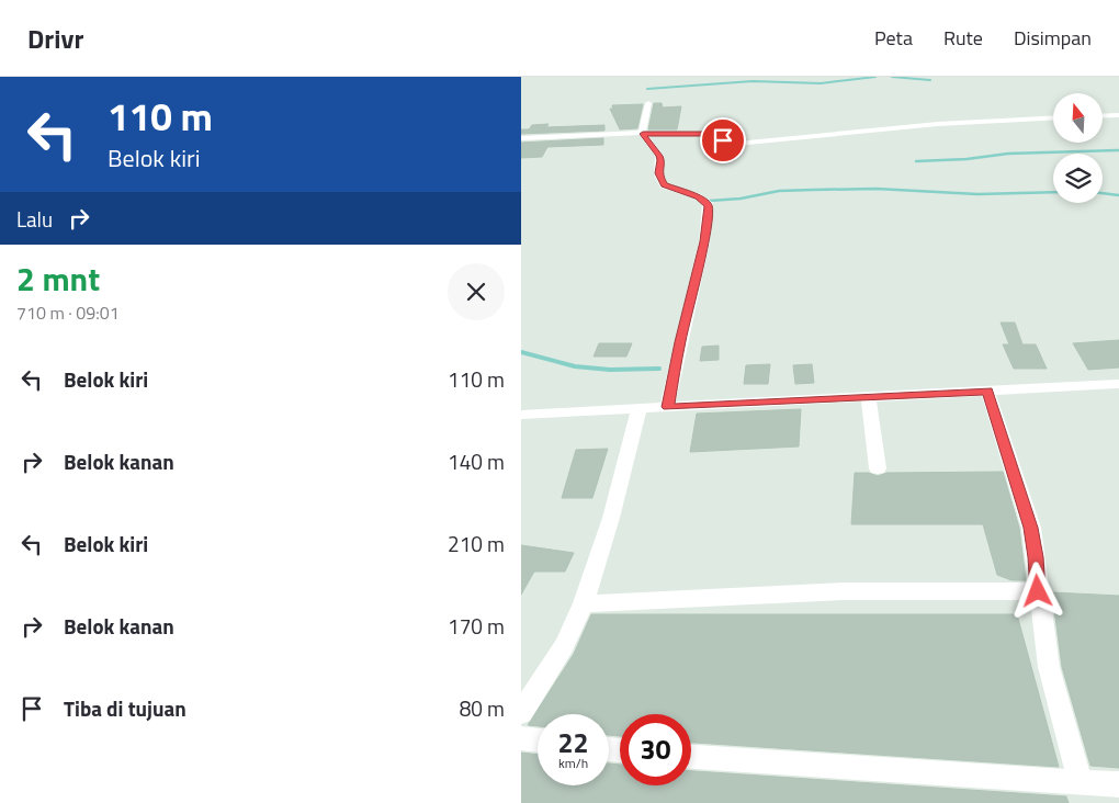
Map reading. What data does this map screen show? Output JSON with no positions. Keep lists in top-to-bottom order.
{
  "north": "top",
  "page": {
    "header": "Drivr",
    "nav": ["Peta", "Rute", "Disimpan"],
    "turn": ["110 m", "Belok kiri"],
    "then": "Lalu",
    "heading": ["2 mnt", "710 m · 09:01"],
    "list": [
      {
        "name": "Belok kiri",
        "value": "110 m"
      },
      {
        "name": "Belok kanan",
        "value": "140 m"
      },
      {
        "name": "Belok kiri",
        "value": "210 m"
      },
      {
        "name": "Belok kanan",
        "value": "170 m"
      },
      {
        "name": "Tiba di tujuan",
        "value": "80 m"
      }
    ],
    "speed": "22 km/h",
    "limit": "30"
  }
}
